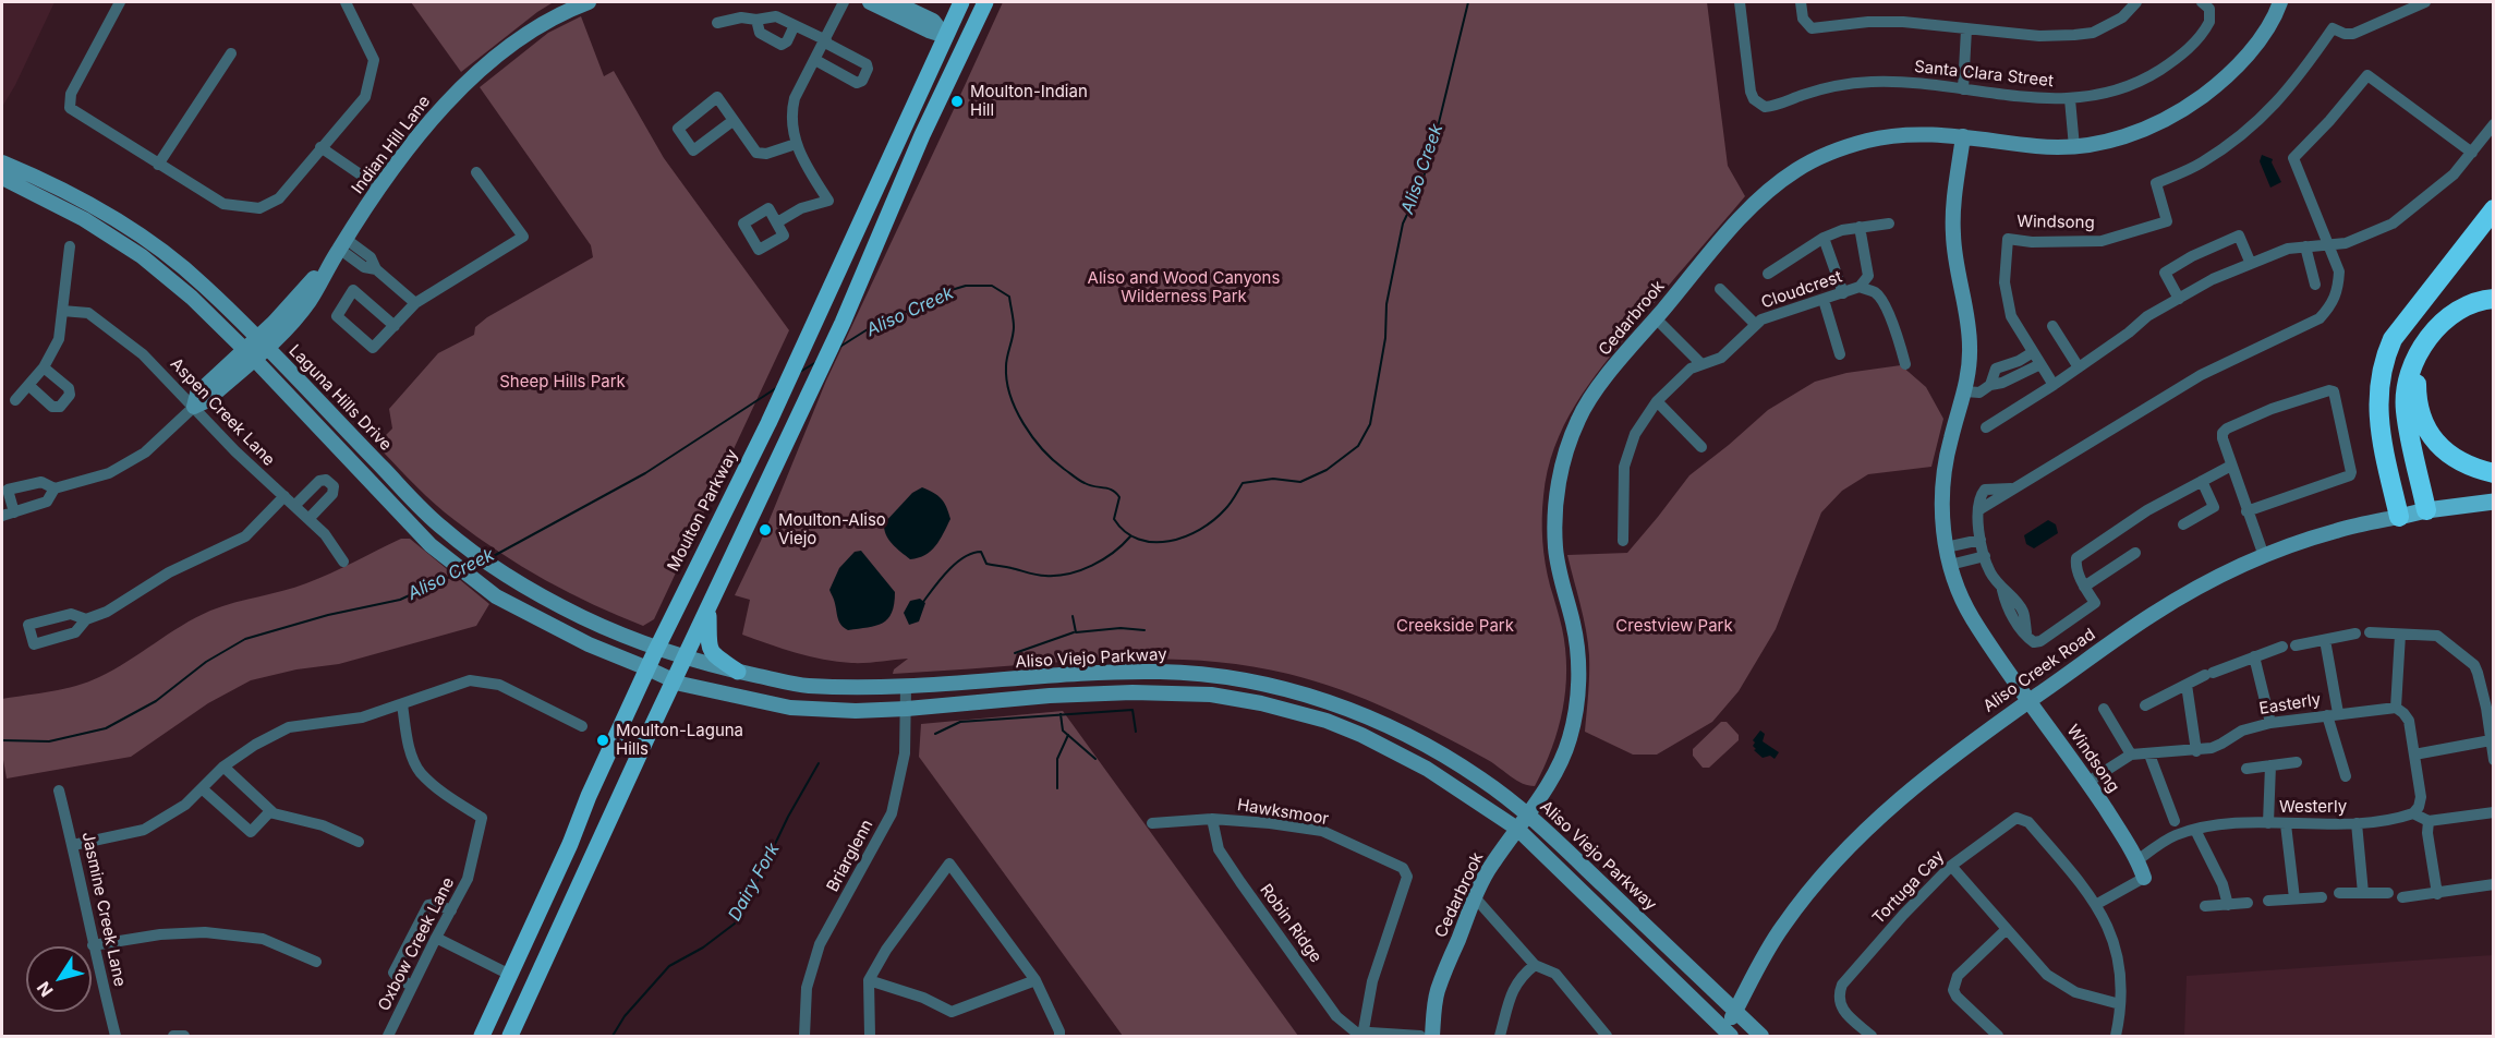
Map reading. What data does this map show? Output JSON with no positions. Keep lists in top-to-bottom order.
{
  "streets": {
    "main road": [
      "Indian Hill Lane",
      "Windsong",
      "Cedarbrook",
      "Laguna Hills Drive",
      "Moulton Parkway",
      "Aliso Viejo Parkway",
      "Aliso Creek Road"
    ],
    "street": [
      "Santa Clara Street",
      "Cloudcrest",
      "Aspen Creek Lane",
      "Easterly",
      "Westerly",
      "Hawksmoor",
      "Briarglenn",
      "Tortuga Cay",
      "Jasmine Creek Lane",
      "Robin Ridge",
      "Oxbow Creek Lane"
    ]
  },
  "crossings": [
    ["Indian Hill Lane", "Laguna Hills Drive"],
    ["Indian Hill Lane", "Aspen Creek Lane"],
    ["Windsong", "Cedarbrook"],
    ["Windsong", "Aliso Creek Road"],
    ["Windsong", "Westerly"],
    ["Cedarbrook", "Aliso Viejo Parkway"],
    ["Laguna Hills Drive", "Moulton Parkway"],
    ["Laguna Hills Drive", "Aliso Viejo Parkway"],
    ["Moulton Parkway", "Aliso Viejo Parkway"],
    ["Aliso Viejo Parkway", "Aliso Creek Road"],
    ["Aliso Viejo Parkway", "Briarglenn"],
    ["Hawksmoor", "Robin Ridge"]
  ],
  "water": ["Aliso Creek", "Dairy Fork"],
  "parks": [
    "Aliso and Wood Canyons Wilderness Park",
    "Sheep Hills Park",
    "Creekside Park",
    "Crestview Park"
  ],
  "places": ["Moulton-Indian Hill", "Moulton-Aliso Viejo", "Moulton-Laguna Hills"],
  "north": "bottom left"
}
